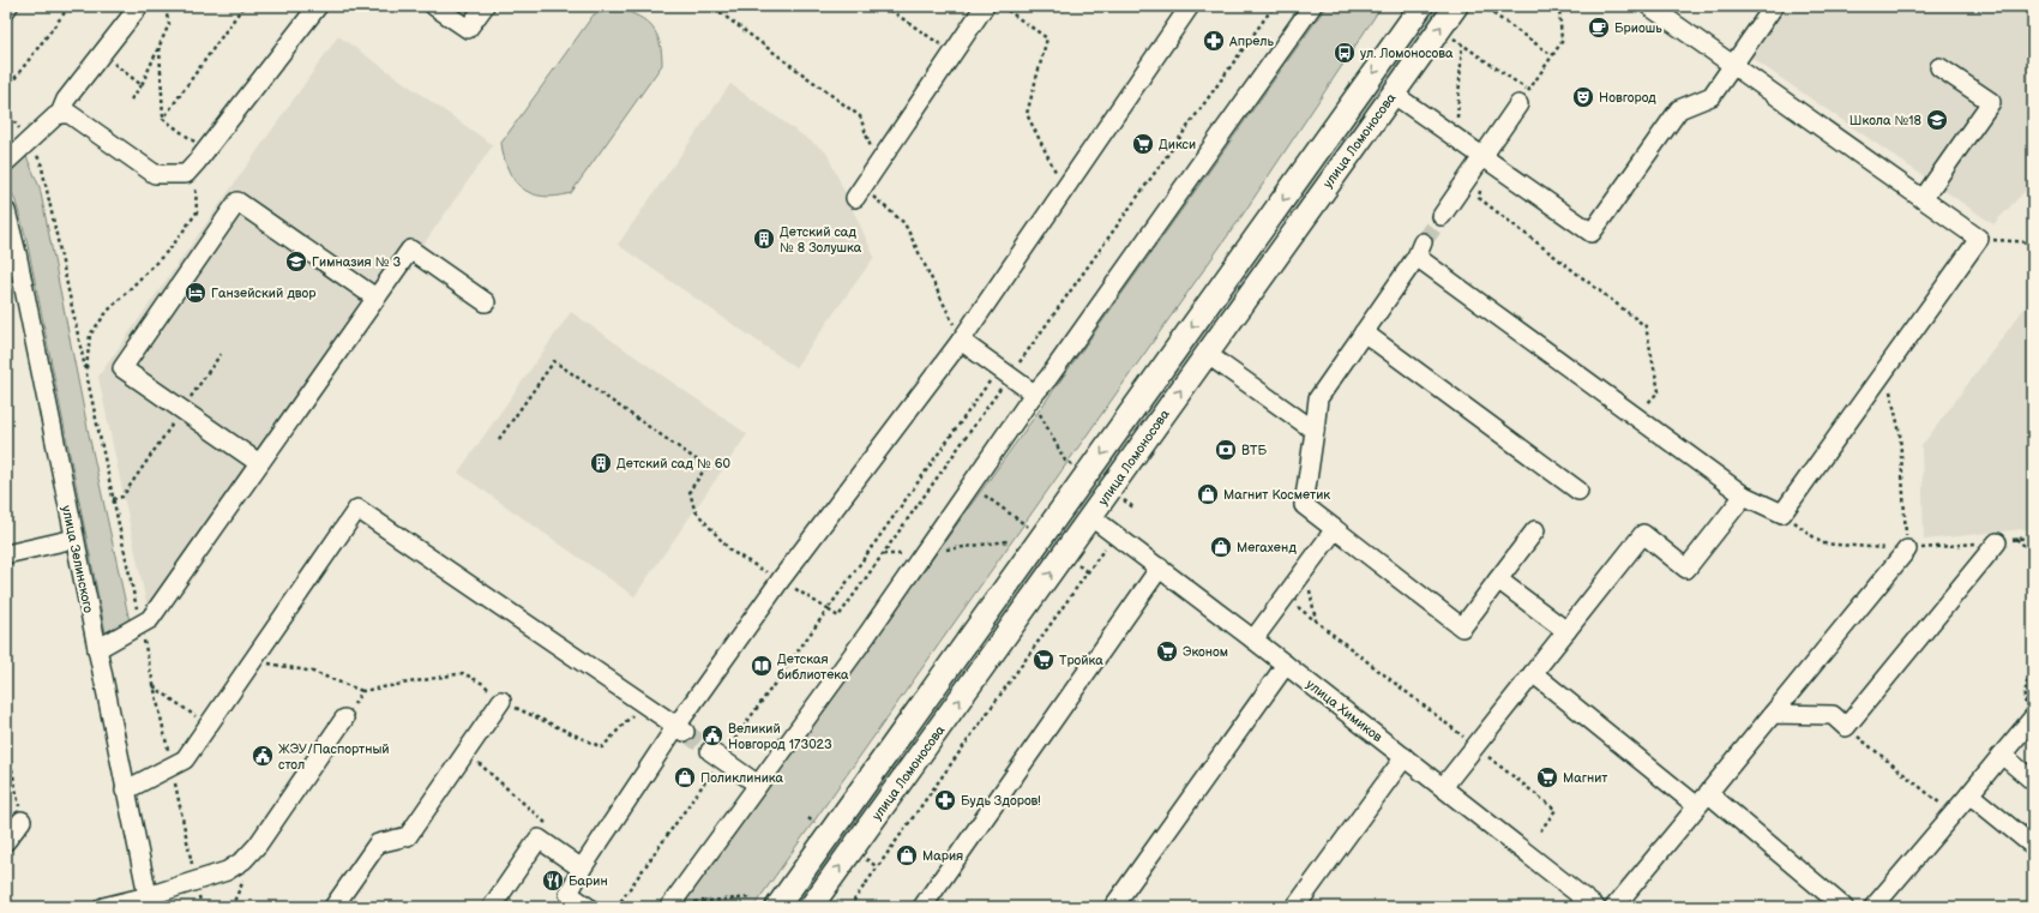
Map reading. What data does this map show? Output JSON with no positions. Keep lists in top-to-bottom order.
{
  "streets": {
    "main road": ["улица Ломоносова"],
    "street": ["улица Зелинского", "улица Химиков"]
  },
  "crossings": [
    ["улица Ломоносова", "улица Химиков"]
  ],
  "places": {
    "cafe": ["Бриошь"],
    "pharmacy": ["Апрель", "Будь Здоров!"],
    "bus stop": ["ул. Ломоносова"],
    "theatre": ["Новгород"],
    "school or university": ["Школа №18", "Гимназия № 3"],
    "supermarket": [
      "Дикси",
      "Эконом",
      "Тройка",
      "Магнит"
    ],
    "building": ["Детский сад № 8 Золушка", "Детский сад № 60"],
    "hotel": ["Ганзейский двор"],
    "bank": ["ВТБ"],
    "shop": [
      "Магнит Косметик",
      "Мегахенд",
      "Поликлиника",
      "Мария"
    ],
    "library": ["Детская библиотека"],
    "public building": ["Великий Новгород 173023", "ЖЭУ/Паспортный стол"],
    "restaurant": ["Барин"]
  }
}
